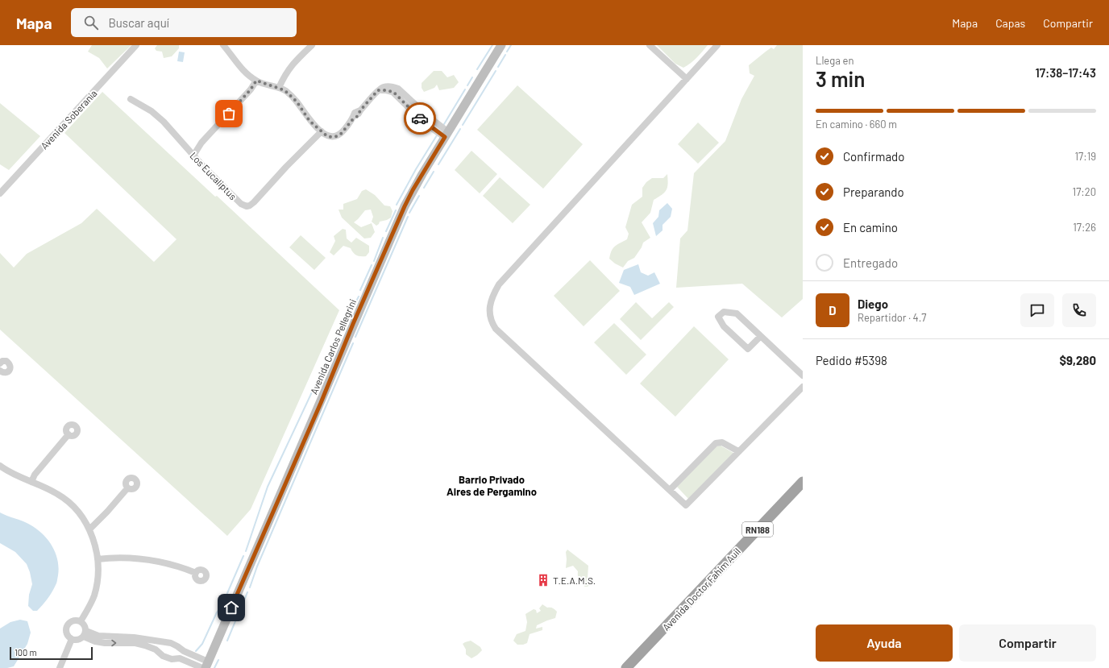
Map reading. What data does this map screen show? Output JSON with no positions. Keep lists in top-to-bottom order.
{
  "streets": {
    "highway": ["RN188", "Avenida Doctor Fahim Auil"],
    "main road": ["Avenida Carlos Pellegrini"],
    "street": ["Avenida Soberanía", "Los Eucaliptus"]
  },
  "districts": ["Barrio Privado Aires de Pergamino"],
  "places": {
    "building": ["T.E.A.M.S."]
  },
  "scale_bar": "100 m",
  "page": {
    "header": "Mapa",
    "search": "Buscar aquí",
    "nav": ["Mapa", "Capas", "Compartir"],
    "heading": ["3 min", "Llega en", "17:38–17:43"],
    "panel": [
      "Diego",
      "Repartidor · 4.7",
      "Pedido #5398",
      "$9,280"
    ],
    "bar": "En camino · 660 m",
    "list": [
      ["Confirmado", "17:19"],
      ["Preparando", "17:20"],
      ["En camino", "17:26"],
      "Entregado"
    ],
    "round": "D",
    "buttons": ["Ayuda", "Compartir"],
    "scale": "100 m"
  }
}
